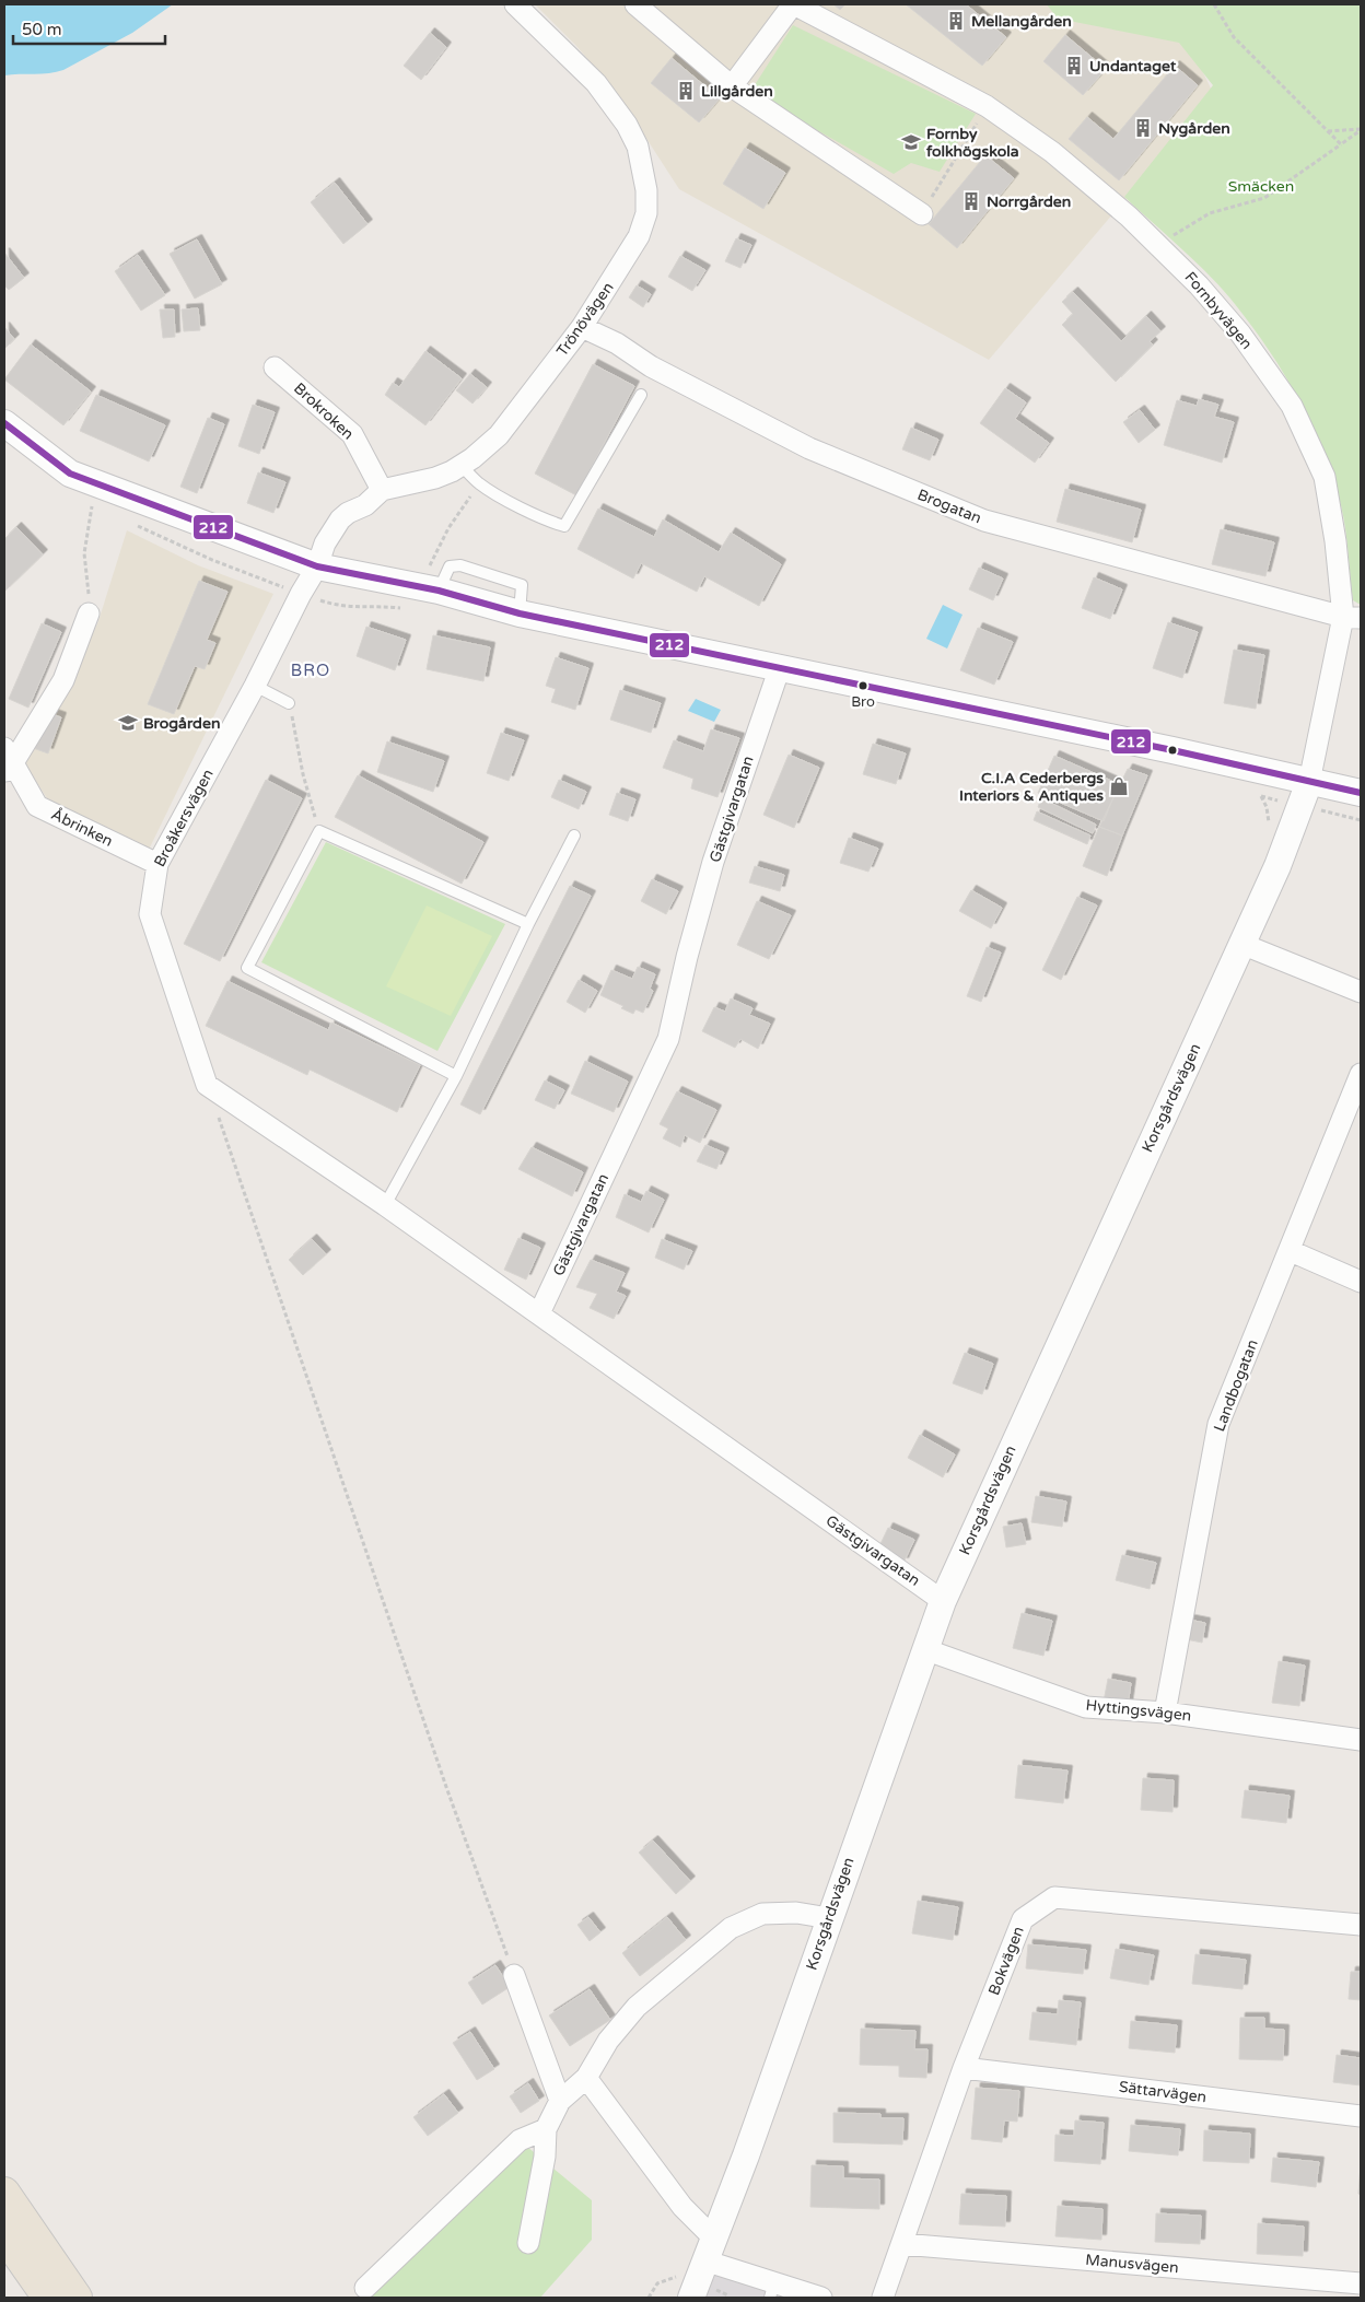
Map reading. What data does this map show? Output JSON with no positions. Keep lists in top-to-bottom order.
{
  "streets": {
    "street": [
      "Fornbyvägen",
      "Trönövägen",
      "Brokroken",
      "Brogatan",
      "Gästgivargatan",
      "Broåkersvägen",
      "Åbrinken",
      "Korsgårdsvägen",
      "Landbogatan",
      "Hyttingsvägen",
      "Bokvägen",
      "Sättarvägen",
      "Manusvägen"
    ]
  },
  "crossings": [
    ["Fornbyvägen", "Brogatan"],
    ["Fornbyvägen", "Korsgårdsvägen"],
    ["Trönövägen", "Brokroken"],
    ["Trönövägen", "Brogatan"],
    ["Trönövägen", "Broåkersvägen"],
    ["Gästgivargatan", "Korsgårdsvägen"],
    ["Broåkersvägen", "Åbrinken"],
    ["Korsgårdsvägen", "Hyttingsvägen"],
    ["Landbogatan", "Hyttingsvägen"],
    ["Bokvägen", "Sättarvägen"],
    ["Bokvägen", "Manusvägen"]
  ],
  "districts": ["BRO"],
  "parks": ["Smäcken"],
  "places": {
    "building": [
      "Mellangården",
      "Undantaget",
      "Lillgården",
      "Nygården",
      "Norrgården"
    ],
    "school or university": ["Fornby folkhögskola", "Brogården"],
    "other": ["Bro"],
    "shop": ["C.I.A Cederbergs Interiors & Antiques"]
  },
  "lines": ["transit line 212"],
  "scale_bar": "50 m"
}
